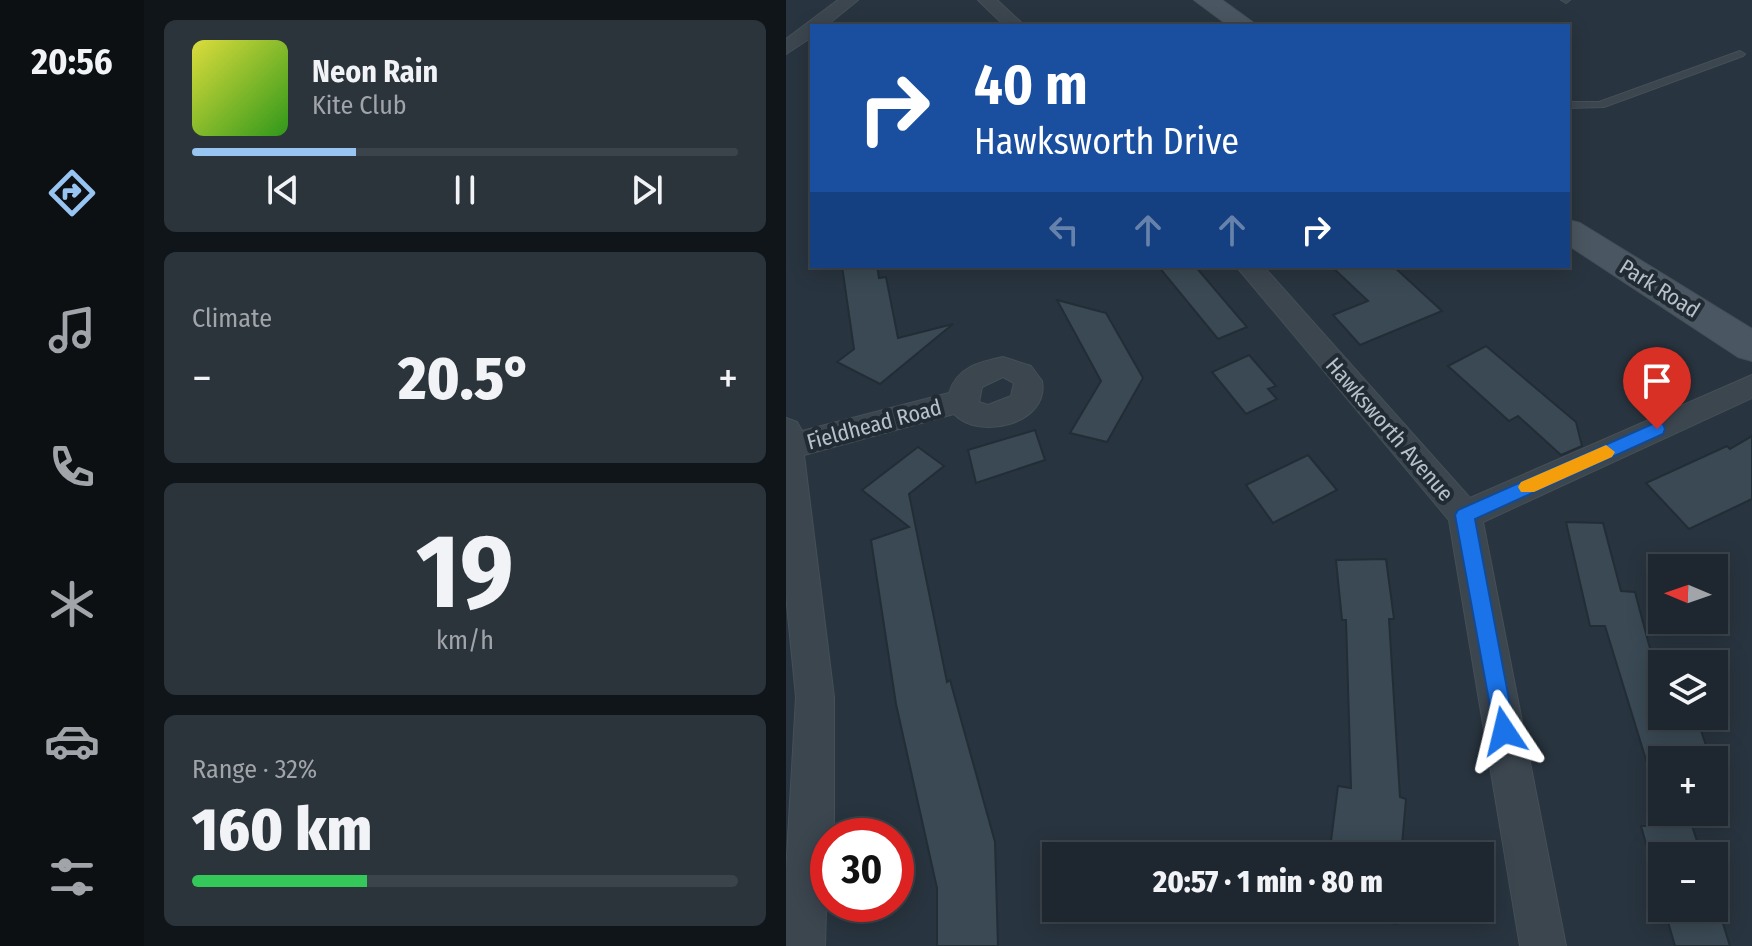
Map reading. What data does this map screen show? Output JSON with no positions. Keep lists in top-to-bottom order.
{
  "streets": {
    "main road": ["Park Road"],
    "street": ["Fieldhead Road", "Hawksworth Avenue"]
  },
  "north": "left",
  "page": {
    "tabs": "20:56",
    "turn": ["40 m", "Hawksworth Drive"],
    "song": ["Neon Rain", "Kite Club"],
    "tile": [
      "Climate",
      ["19", "km/h"],
      ["Range · 32%", "160 km"]
    ],
    "heat": ["−", "20.5°", "+"],
    "map_buttons": ["+", "−"],
    "limit": "30",
    "trip": "20:57 · 1 min · 80 m"
  }
}
